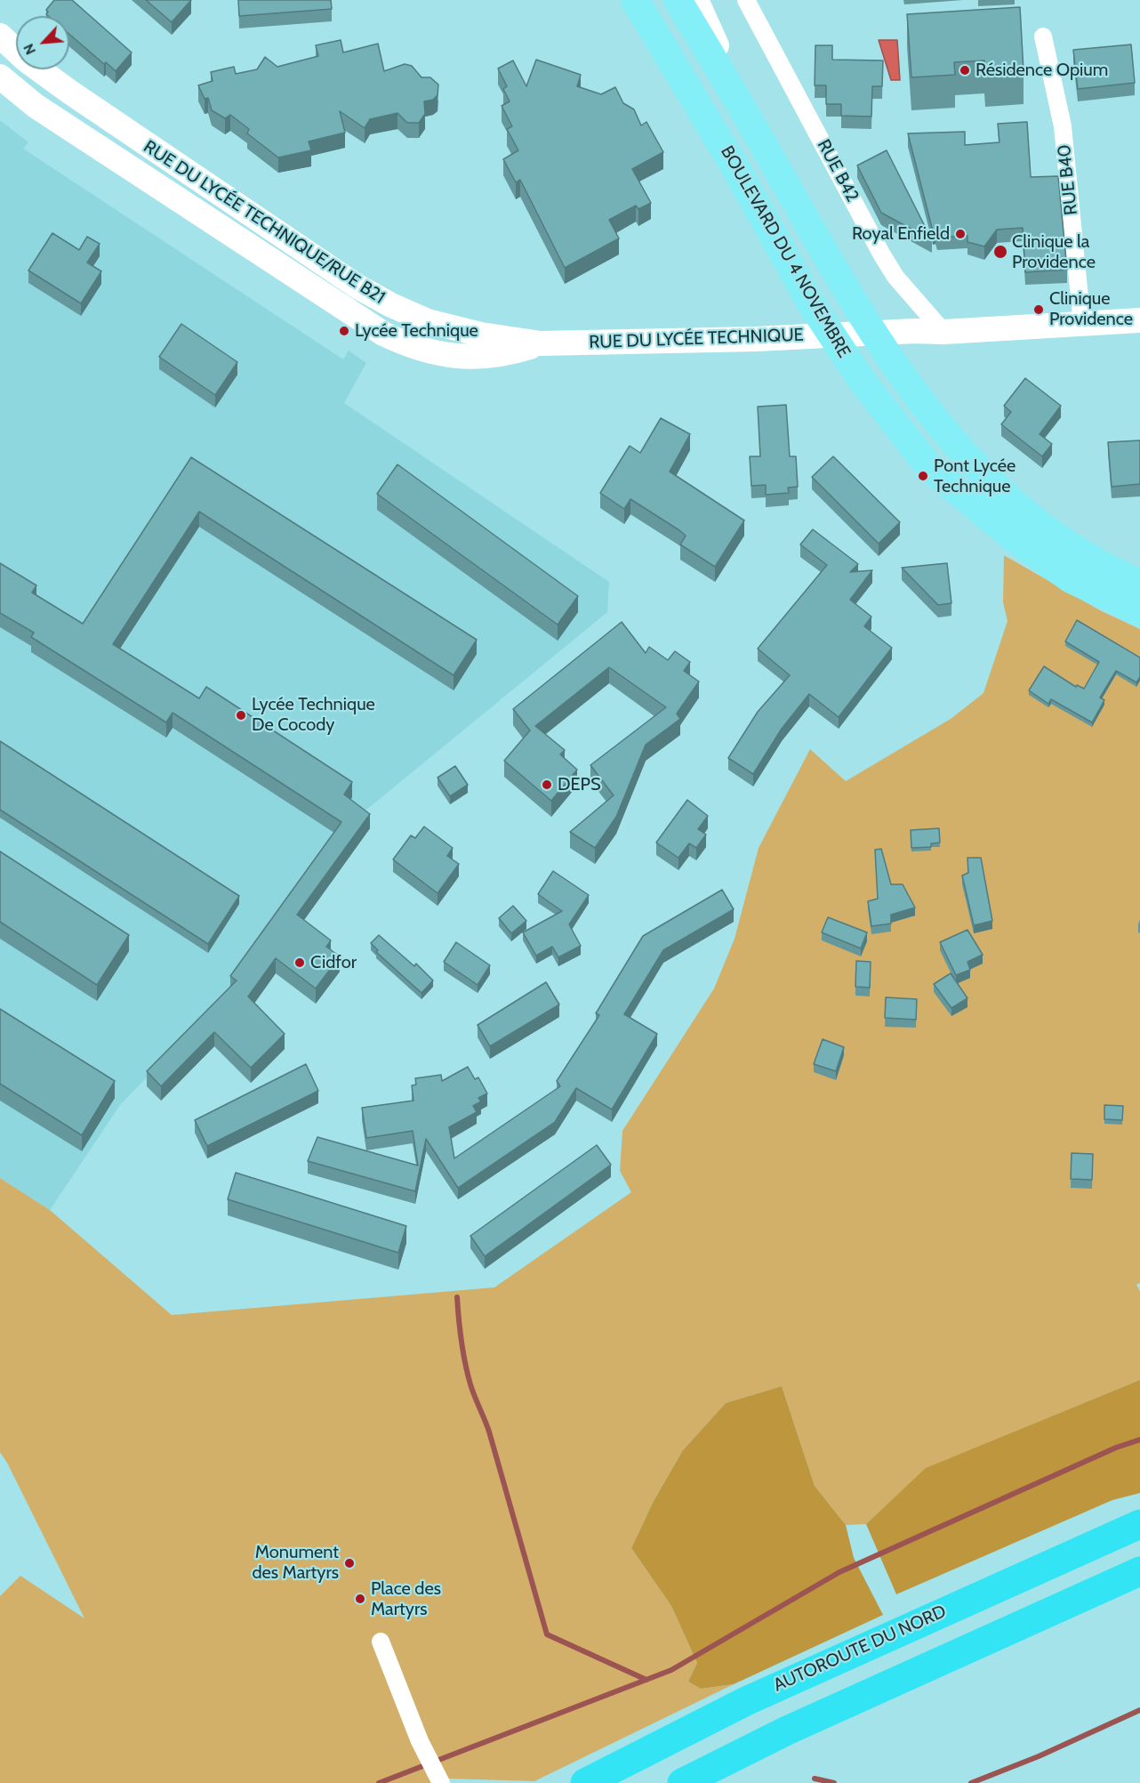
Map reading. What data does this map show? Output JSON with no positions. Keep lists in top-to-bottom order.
{
  "streets": {
    "highway": ["AUTOROUTE DU NORD"],
    "main road": ["BOULEVARD DU 4 NOVEMBRE"],
    "street": [
      "RUE B42",
      "RUE B40",
      "RUE DU LYCÉE TECHNIQUE/RUE B21",
      "RUE DU LYCÉE TECHNIQUE"
    ]
  },
  "crossings": [
    ["RUE B42", "RUE DU LYCÉE TECHNIQUE"],
    ["RUE B40", "RUE DU LYCÉE TECHNIQUE"],
    ["RUE DU LYCÉE TECHNIQUE/RUE B21", "RUE DU LYCÉE TECHNIQUE"]
  ],
  "places": [
    "Résidence Opium",
    "Royal Enfield",
    "Clinique la Providence",
    "Clinique Providence",
    "Lycée Technique",
    "Pont Lycée Technique",
    "Lycée Technique De Cocody",
    "DEPS",
    "Cidfor",
    "Monument des Martyrs",
    "Place des Martyrs"
  ],
  "north": "bottom left"
}
